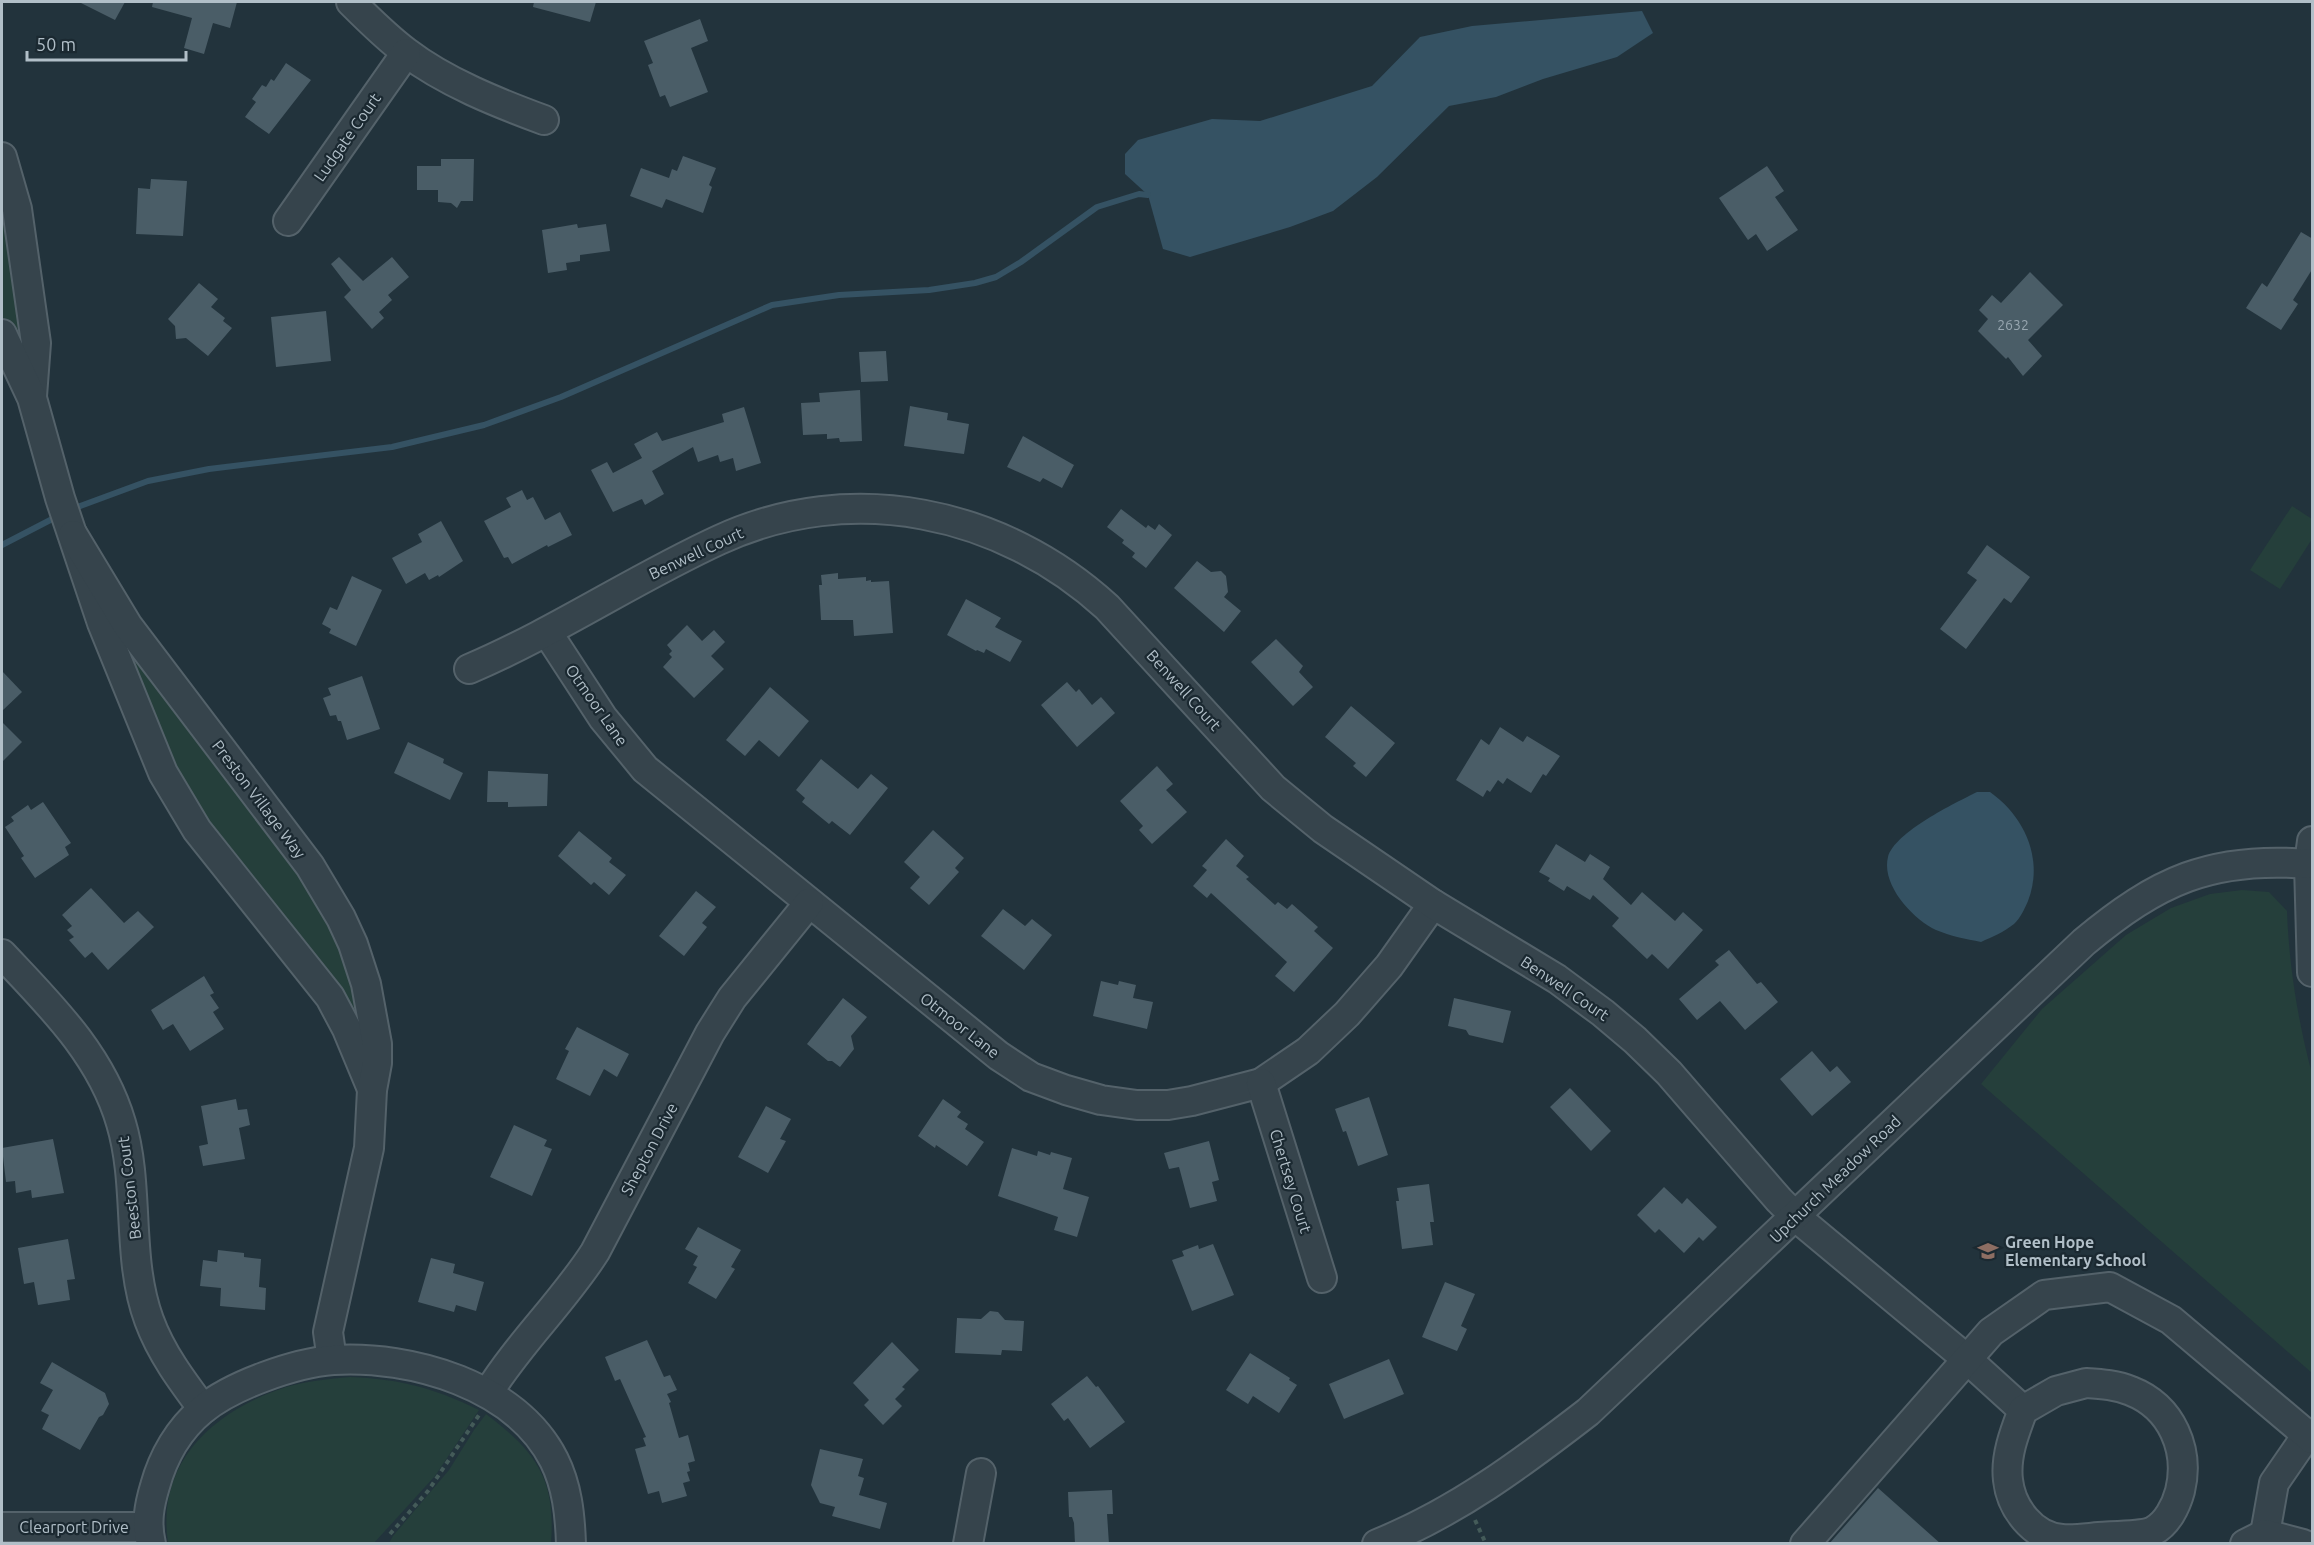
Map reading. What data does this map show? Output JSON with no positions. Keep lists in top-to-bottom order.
{
  "streets": {
    "street": [
      "Ludgate Court",
      "Benwell Court",
      "Otmoor Lane",
      "Preston Village Way",
      "Shepton Drive",
      "Upchurch Meadow Road",
      "Chertsey Court",
      "Beeston Court",
      "Clearport Drive"
    ]
  },
  "crossings": [
    ["Benwell Court", "Otmoor Lane"],
    ["Benwell Court", "Upchurch Meadow Road"],
    ["Otmoor Lane", "Shepton Drive"],
    ["Otmoor Lane", "Chertsey Court"]
  ],
  "places": {
    "school or university": ["Green Hope Elementary School"]
  },
  "house_numbers": ["2632"],
  "scale_bar": "50 m"
}
